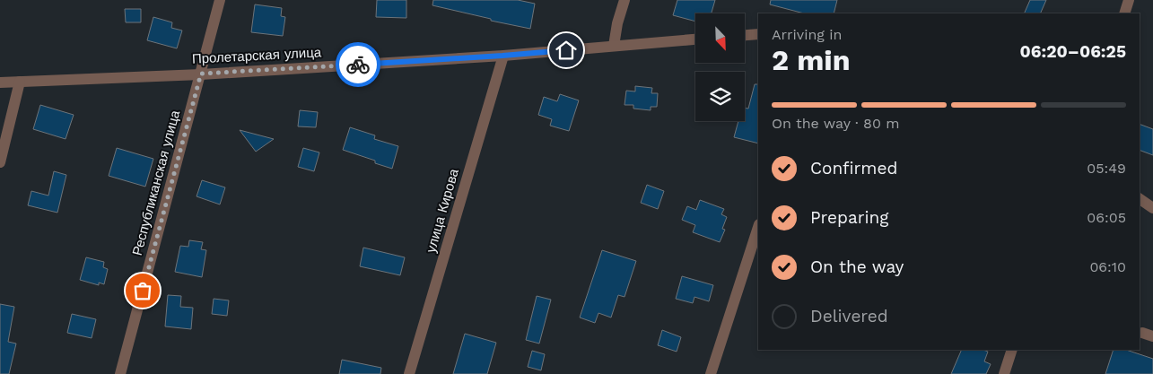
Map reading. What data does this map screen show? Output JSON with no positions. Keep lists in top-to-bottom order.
{
  "streets": {
    "street": ["Пролетарская улица", "Республиканская улица", "улица Кирова"]
  },
  "crossings": [
    ["Пролетарская улица", "Республиканская улица"],
    ["Пролетарская улица", "улица Кирова"]
  ],
  "north": "bottom right",
  "page": {
    "heading": ["2 min", "Arriving in", "06:20–06:25"],
    "bar": "On the way · 80 m",
    "list": [
      ["Confirmed", "05:49"],
      ["Preparing", "06:05"],
      ["On the way", "06:10"],
      "Delivered"
    ]
  }
}
